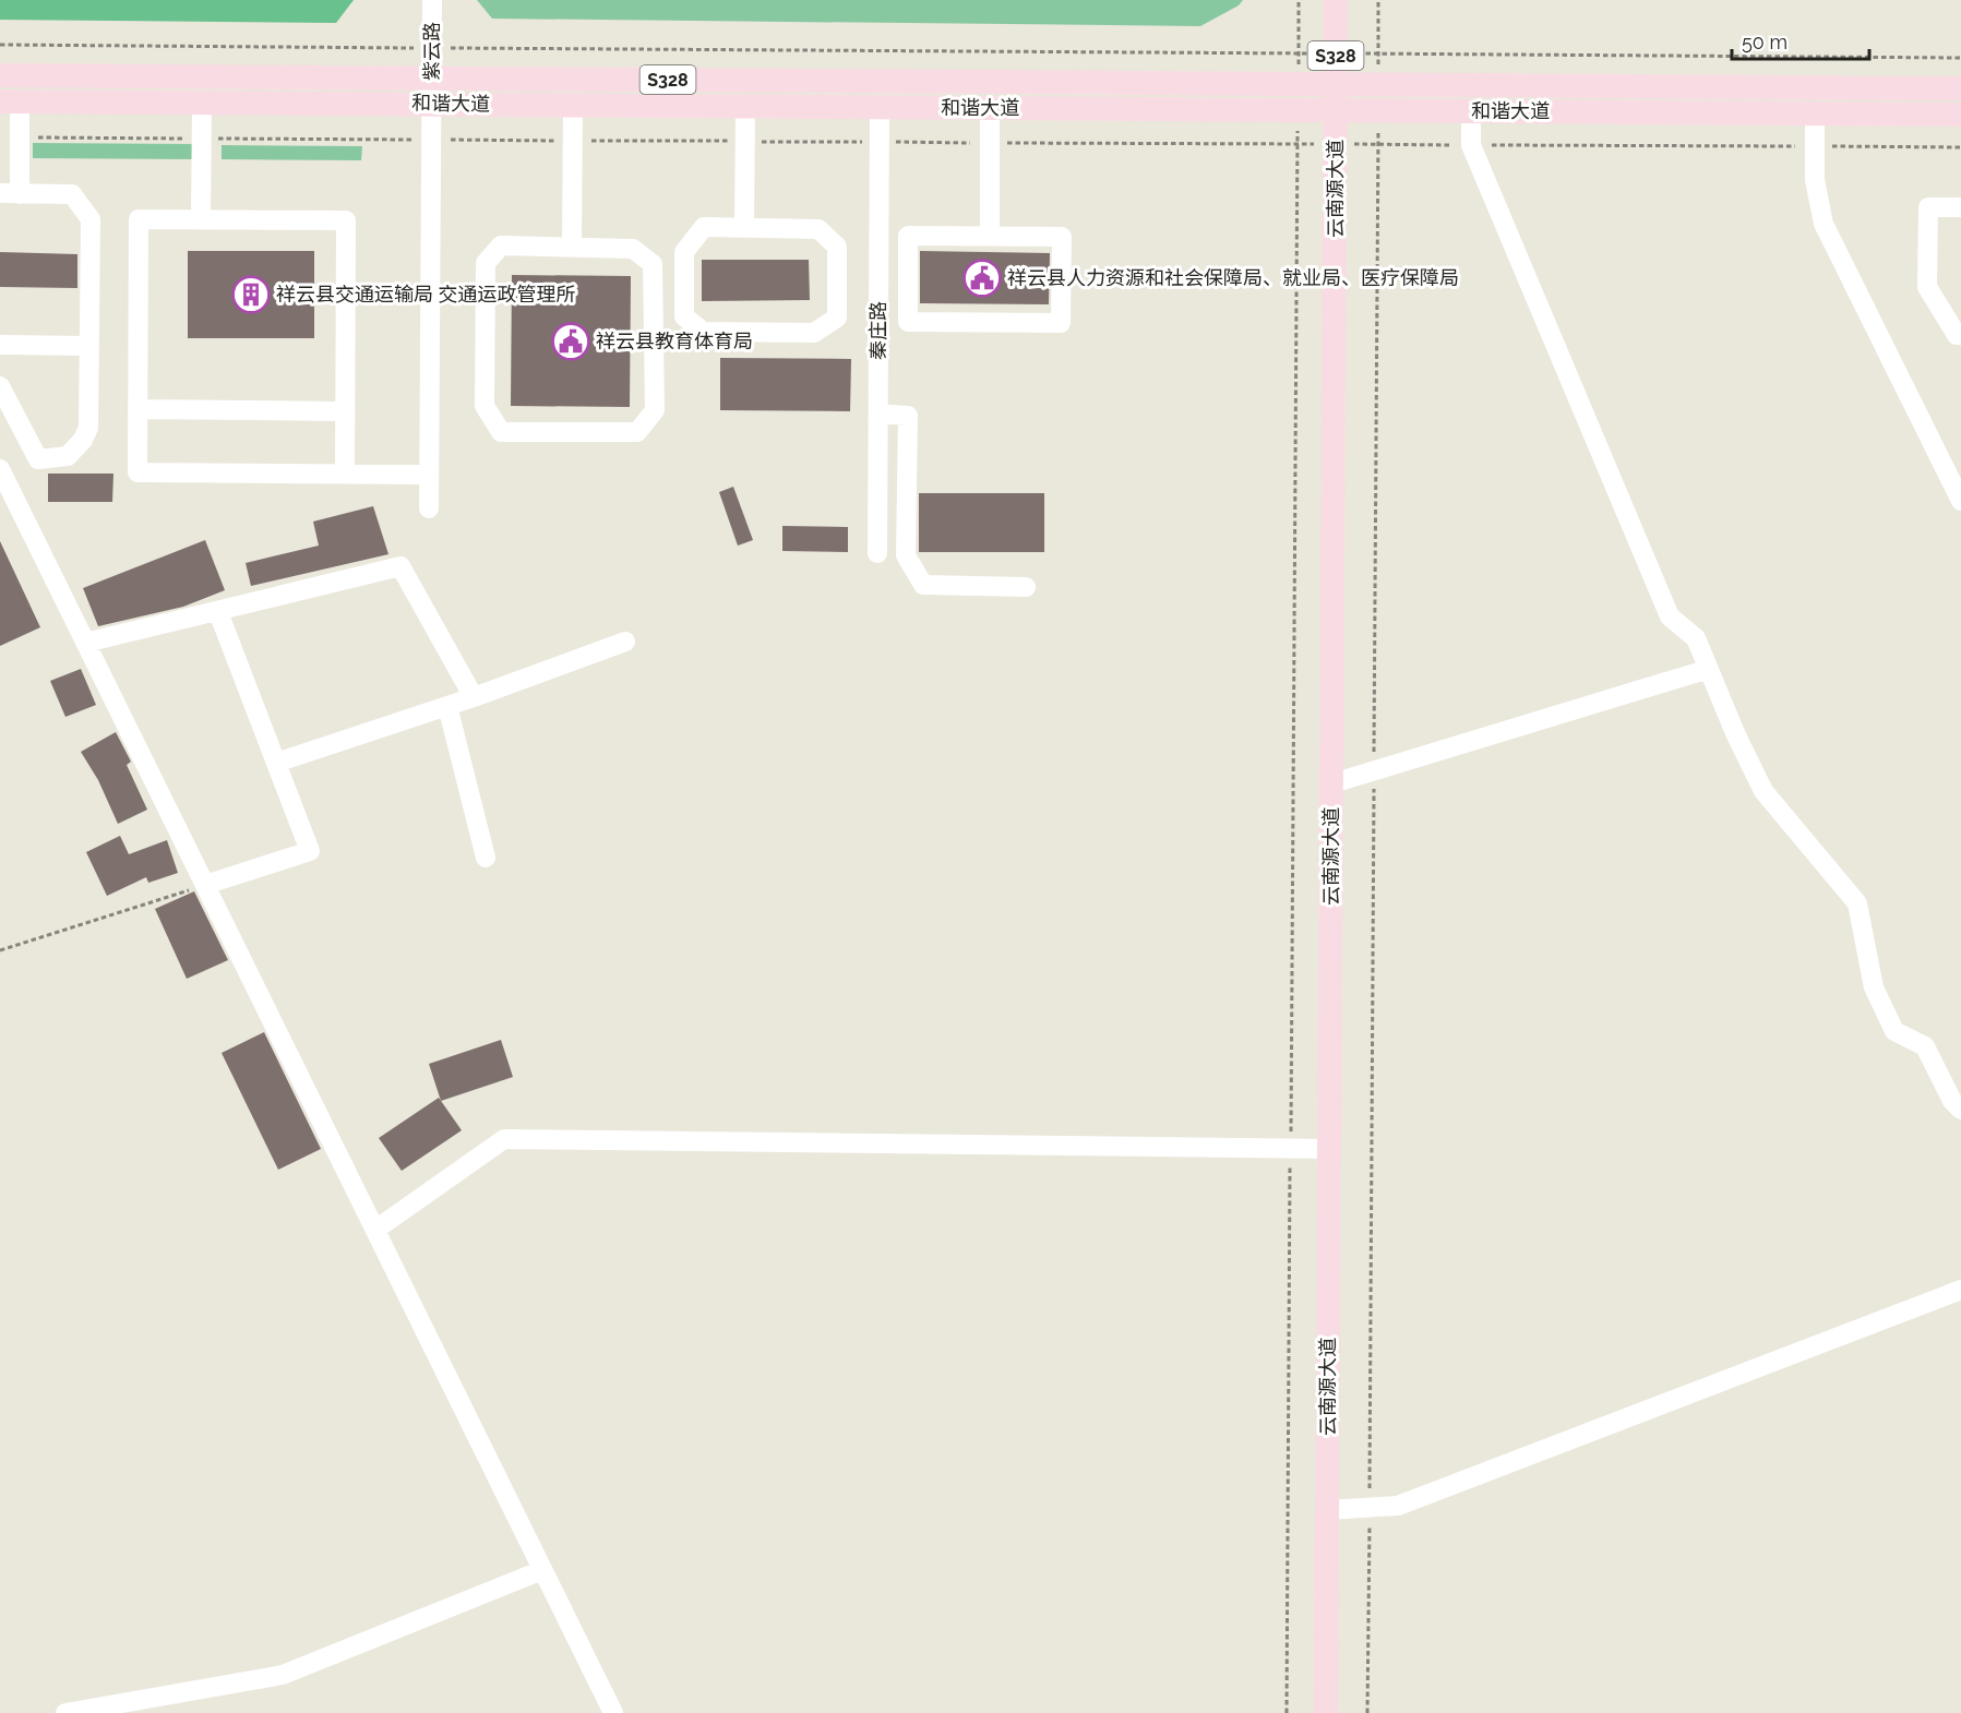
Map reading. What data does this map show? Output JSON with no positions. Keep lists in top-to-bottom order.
{
  "streets": {
    "main road": ["S328", "和谐大道", "云南源大道"],
    "street": ["紫云路", "秦庄路"]
  },
  "crossings": [
    ["紫云路", "和谐大道"],
    ["和谐大道", "云南源大道"],
    ["和谐大道", "秦庄路"]
  ],
  "places": {
    "public building": ["祥云县人力资源和社会保障局、就业局、医疗保障局", "祥云县教育体育局"],
    "building": ["祥云县交通运输局 交通运政管理所"]
  },
  "scale_bar": "50 m"
}
